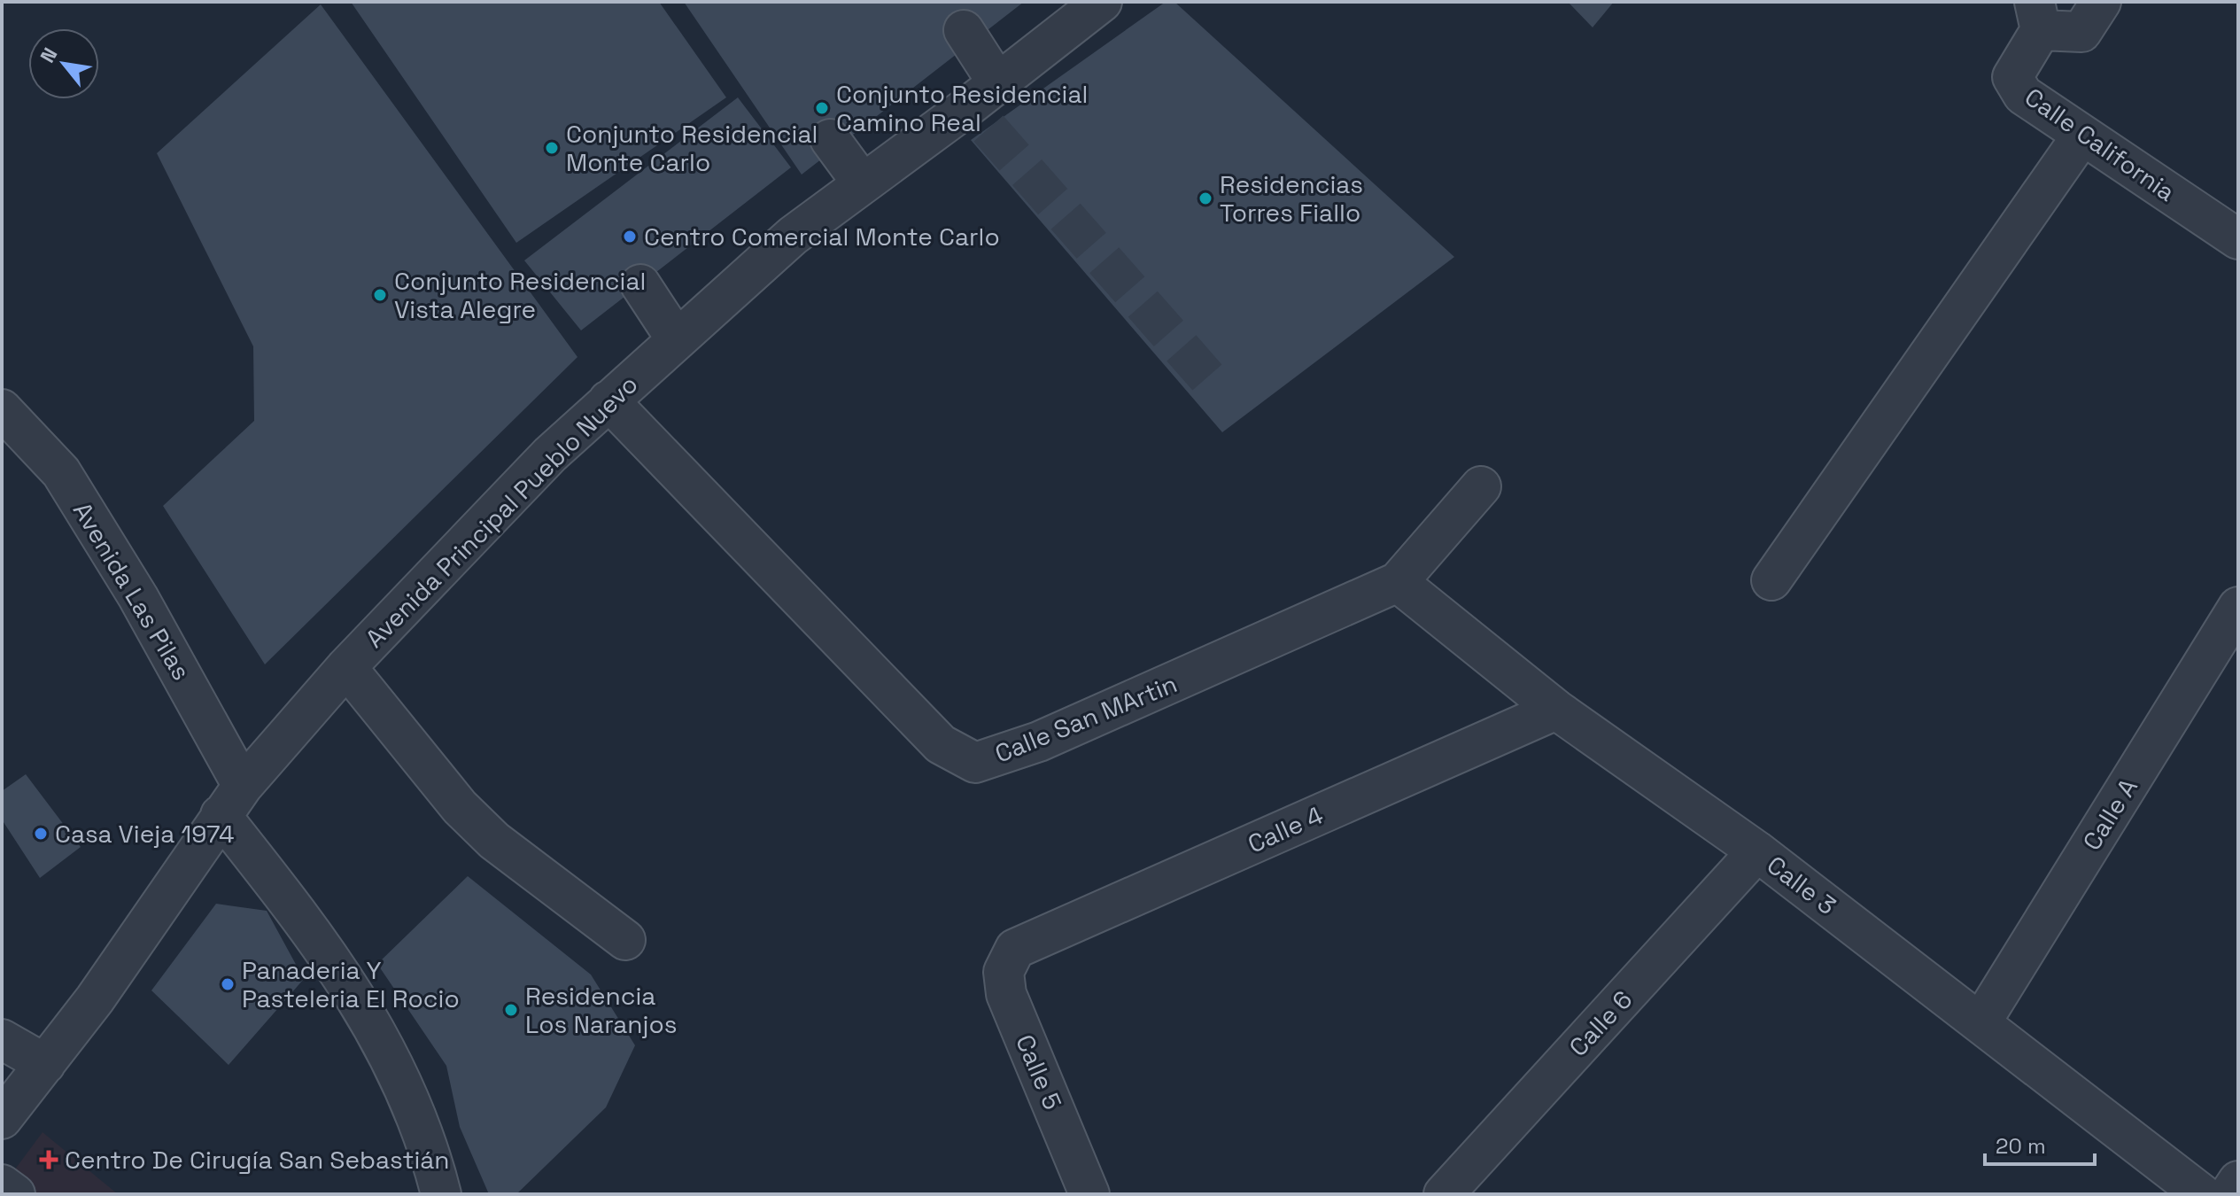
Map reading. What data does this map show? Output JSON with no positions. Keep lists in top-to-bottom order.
{
  "streets": {
    "street": [
      "Calle California",
      "Avenida Principal Pueblo Nuevo",
      "Avenida Las Pilas",
      "Calle San MArtin",
      "Calle A",
      "Calle 4",
      "Calle 3",
      "Calle 6",
      "Calle 5"
    ]
  },
  "crossings": [
    ["Avenida Principal Pueblo Nuevo", "Avenida Las Pilas"],
    ["Avenida Principal Pueblo Nuevo", "Calle San MArtin"],
    ["Calle San MArtin", "Calle 3"],
    ["Calle A", "Calle 3"],
    ["Calle 4", "Calle 3"],
    ["Calle 4", "Calle 5"],
    ["Calle 3", "Calle 6"]
  ],
  "places": {
    "other": [
      "Conjunto Residencial Camino Real",
      "Conjunto Residencial Monte Carlo",
      "Residencias Torres Fiallo",
      "Centro Comercial Monte Carlo",
      "Conjunto Residencial Vista Alegre",
      "Casa Vieja 1974",
      "Panaderia Y Pasteleria El Rocio",
      "Residencia Los Naranjos"
    ],
    "health": ["Centro De Cirugía San Sebastián"]
  },
  "scale_bar": "20 m",
  "north": "top left"
}
